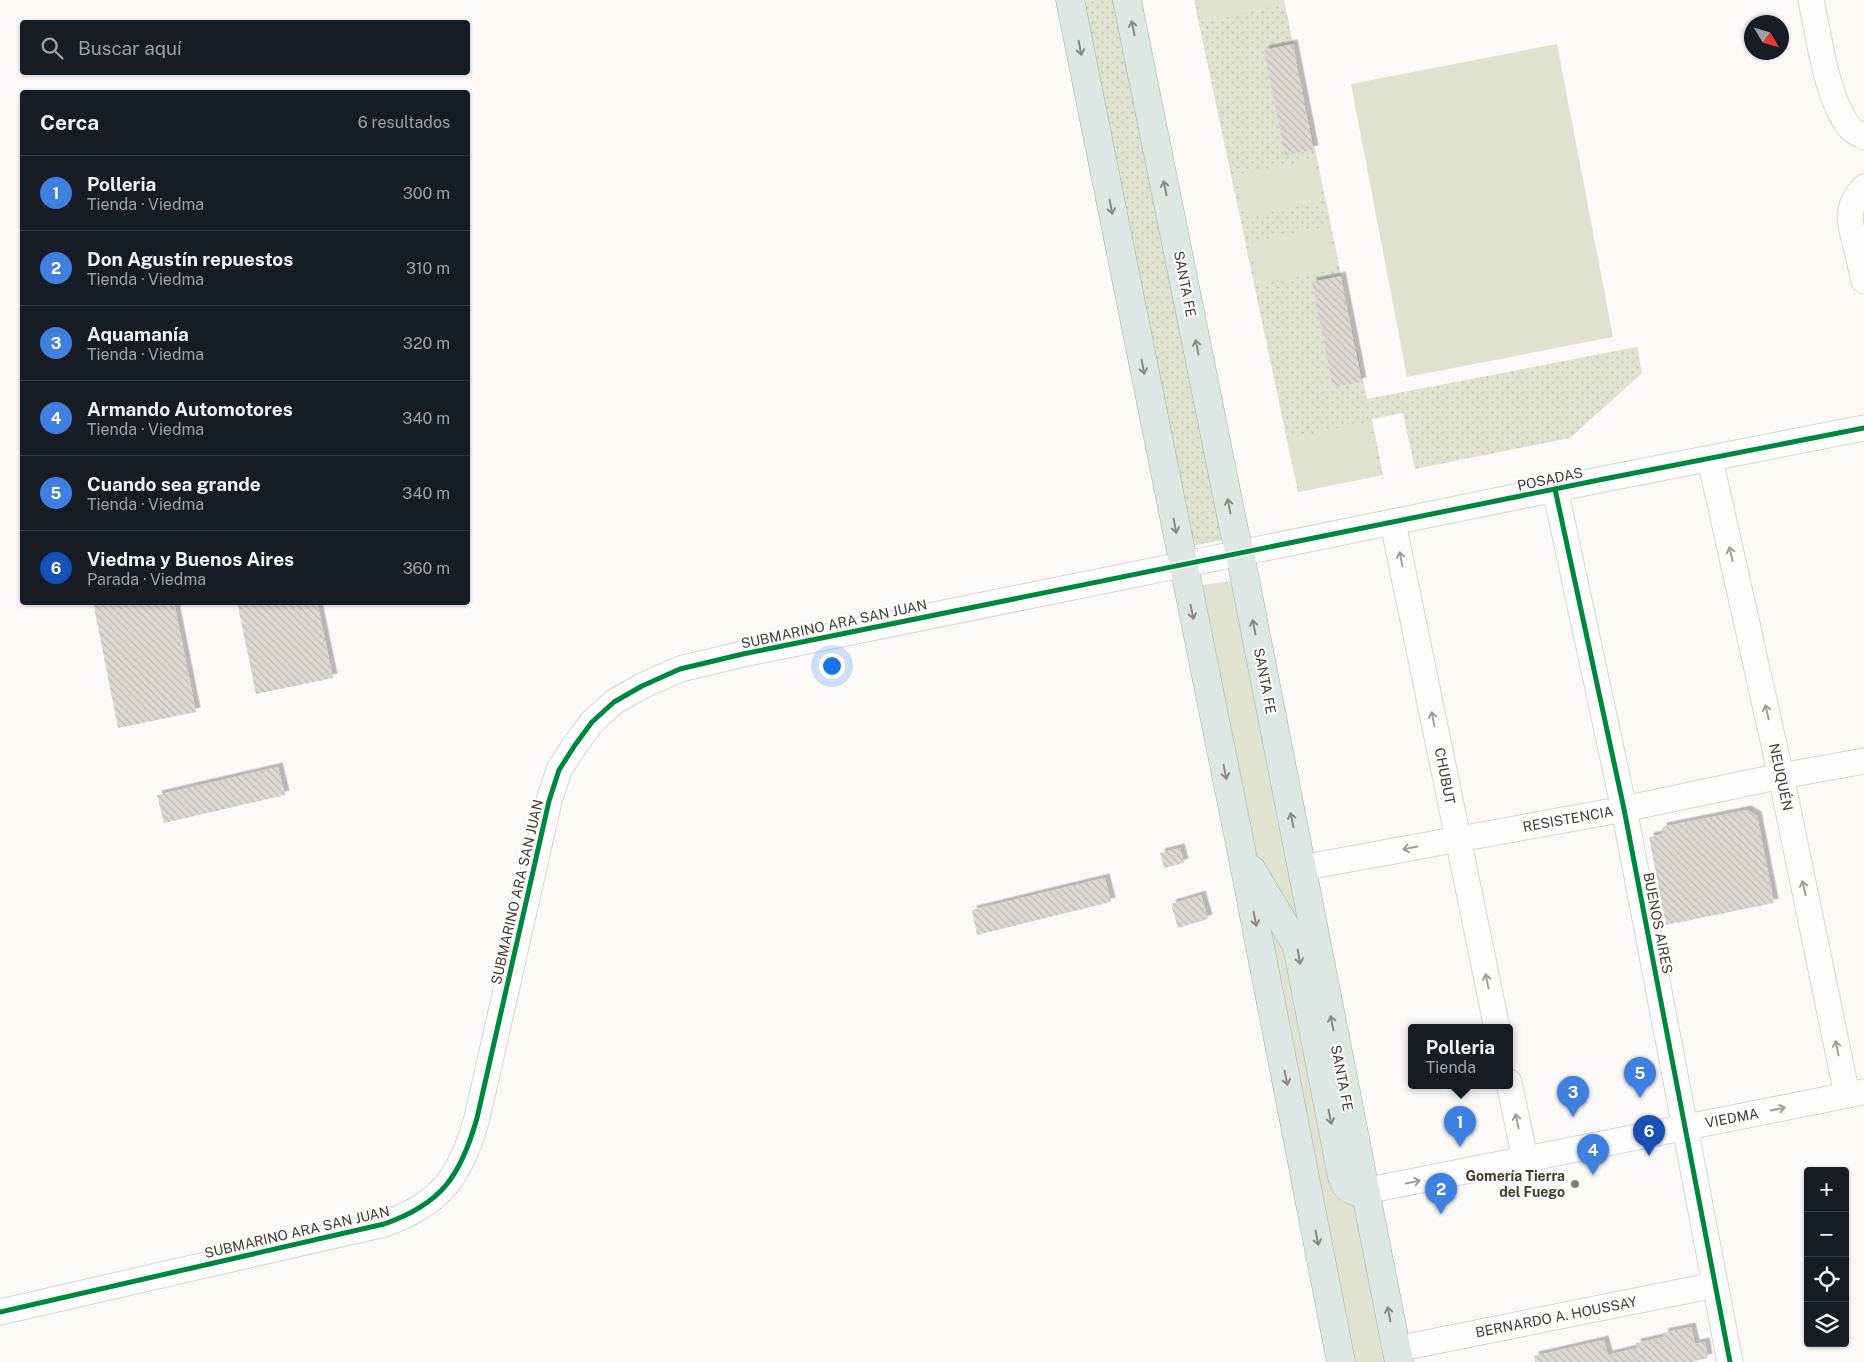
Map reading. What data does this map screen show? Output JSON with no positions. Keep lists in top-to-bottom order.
{
  "streets": {
    "main road": ["SANTA FE"],
    "street": [
      "POSADAS",
      "SUBMARINO ARA SAN JUAN",
      "CHUBUT",
      "NEUQUÉN",
      "RESISTENCIA",
      "BUENOS AIRES",
      "VIEDMA",
      "BERNARDO A. HOUSSAY"
    ]
  },
  "crossings": [
    ["SANTA FE", "POSADAS"],
    ["SANTA FE", "SUBMARINO ARA SAN JUAN"],
    ["SANTA FE", "RESISTENCIA"],
    ["SANTA FE", "VIEDMA"],
    ["SANTA FE", "BERNARDO A. HOUSSAY"],
    ["POSADAS", "SUBMARINO ARA SAN JUAN"],
    ["POSADAS", "CHUBUT"],
    ["POSADAS", "NEUQUÉN"],
    ["POSADAS", "BUENOS AIRES"],
    ["CHUBUT", "RESISTENCIA"],
    ["NEUQUÉN", "RESISTENCIA"],
    ["NEUQUÉN", "VIEDMA"],
    ["RESISTENCIA", "BUENOS AIRES"],
    ["BUENOS AIRES", "VIEDMA"],
    ["BUENOS AIRES", "BERNARDO A. HOUSSAY"]
  ],
  "one_way": ["CHUBUT", "NEUQUÉN", "VIEDMA"],
  "places": ["Gomería Tierra del Fuego"],
  "north": "bottom right",
  "page": {
    "search": "Buscar aquí",
    "heading": ["Cerca", "6 resultados"],
    "list": [
      {
        "mark": "1",
        "name": "Polleria",
        "note": "Tienda · Viedma",
        "value": "300 m"
      },
      {
        "mark": "2",
        "name": "Don Agustín repuestos",
        "note": "Tienda · Viedma",
        "value": "310 m"
      },
      {
        "mark": "3",
        "name": "Aquamanía",
        "note": "Tienda · Viedma",
        "value": "320 m"
      },
      {
        "mark": "4",
        "name": "Armando Automotores",
        "note": "Tienda · Viedma",
        "value": "340 m"
      },
      {
        "mark": "5",
        "name": "Cuando sea grande",
        "note": "Tienda · Viedma",
        "value": "340 m"
      },
      {
        "mark": "6",
        "name": "Viedma y Buenos Aires",
        "note": "Parada · Viedma",
        "value": "360 m"
      }
    ],
    "popup": ["Polleria", "Tienda"],
    "pins": [
      "5",
      "3",
      "1",
      "6",
      "4",
      "2"
    ],
    "map_buttons": ["+", "−"]
  }
}
